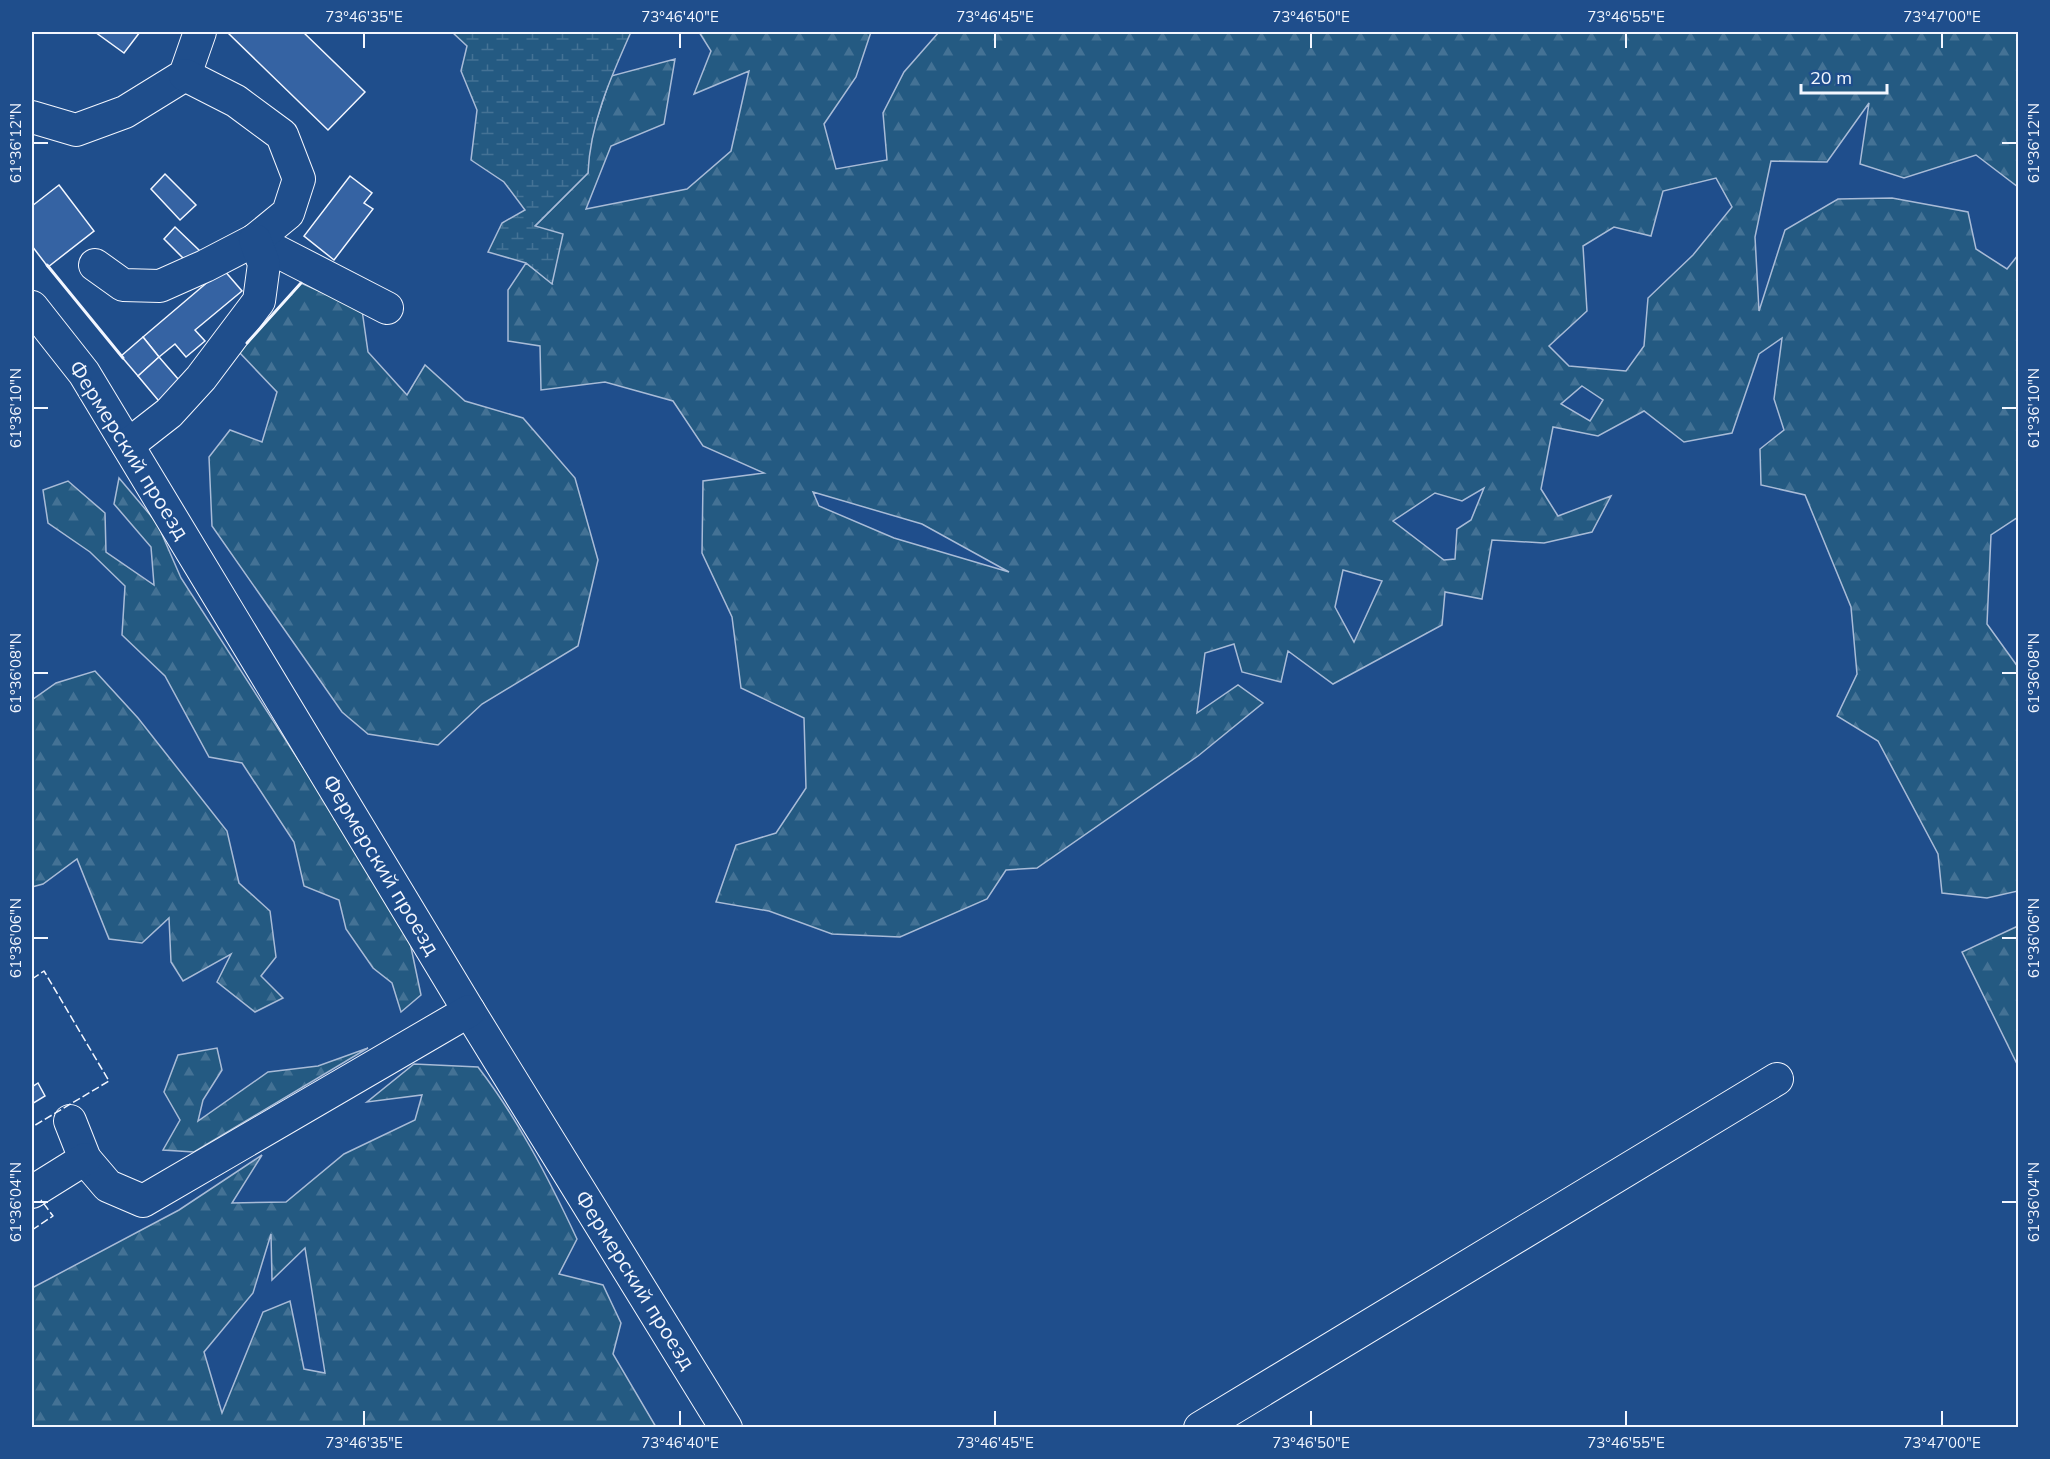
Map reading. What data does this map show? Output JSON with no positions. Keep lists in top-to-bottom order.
{
  "streets": {
    "street": ["Фермерский проезд"]
  },
  "scale_bar": "20 m",
  "coordinates": [
    "73°46'35\"E",
    "73°46'40\"E",
    "73°46'45\"E",
    "73°46'50\"E",
    "73°46'55\"E",
    "73°47'00\"E",
    "61°36'12\"N",
    "61°36'10\"N",
    "61°36'08\"N",
    "61°36'06\"N",
    "61°36'04\"N"
  ]
}
